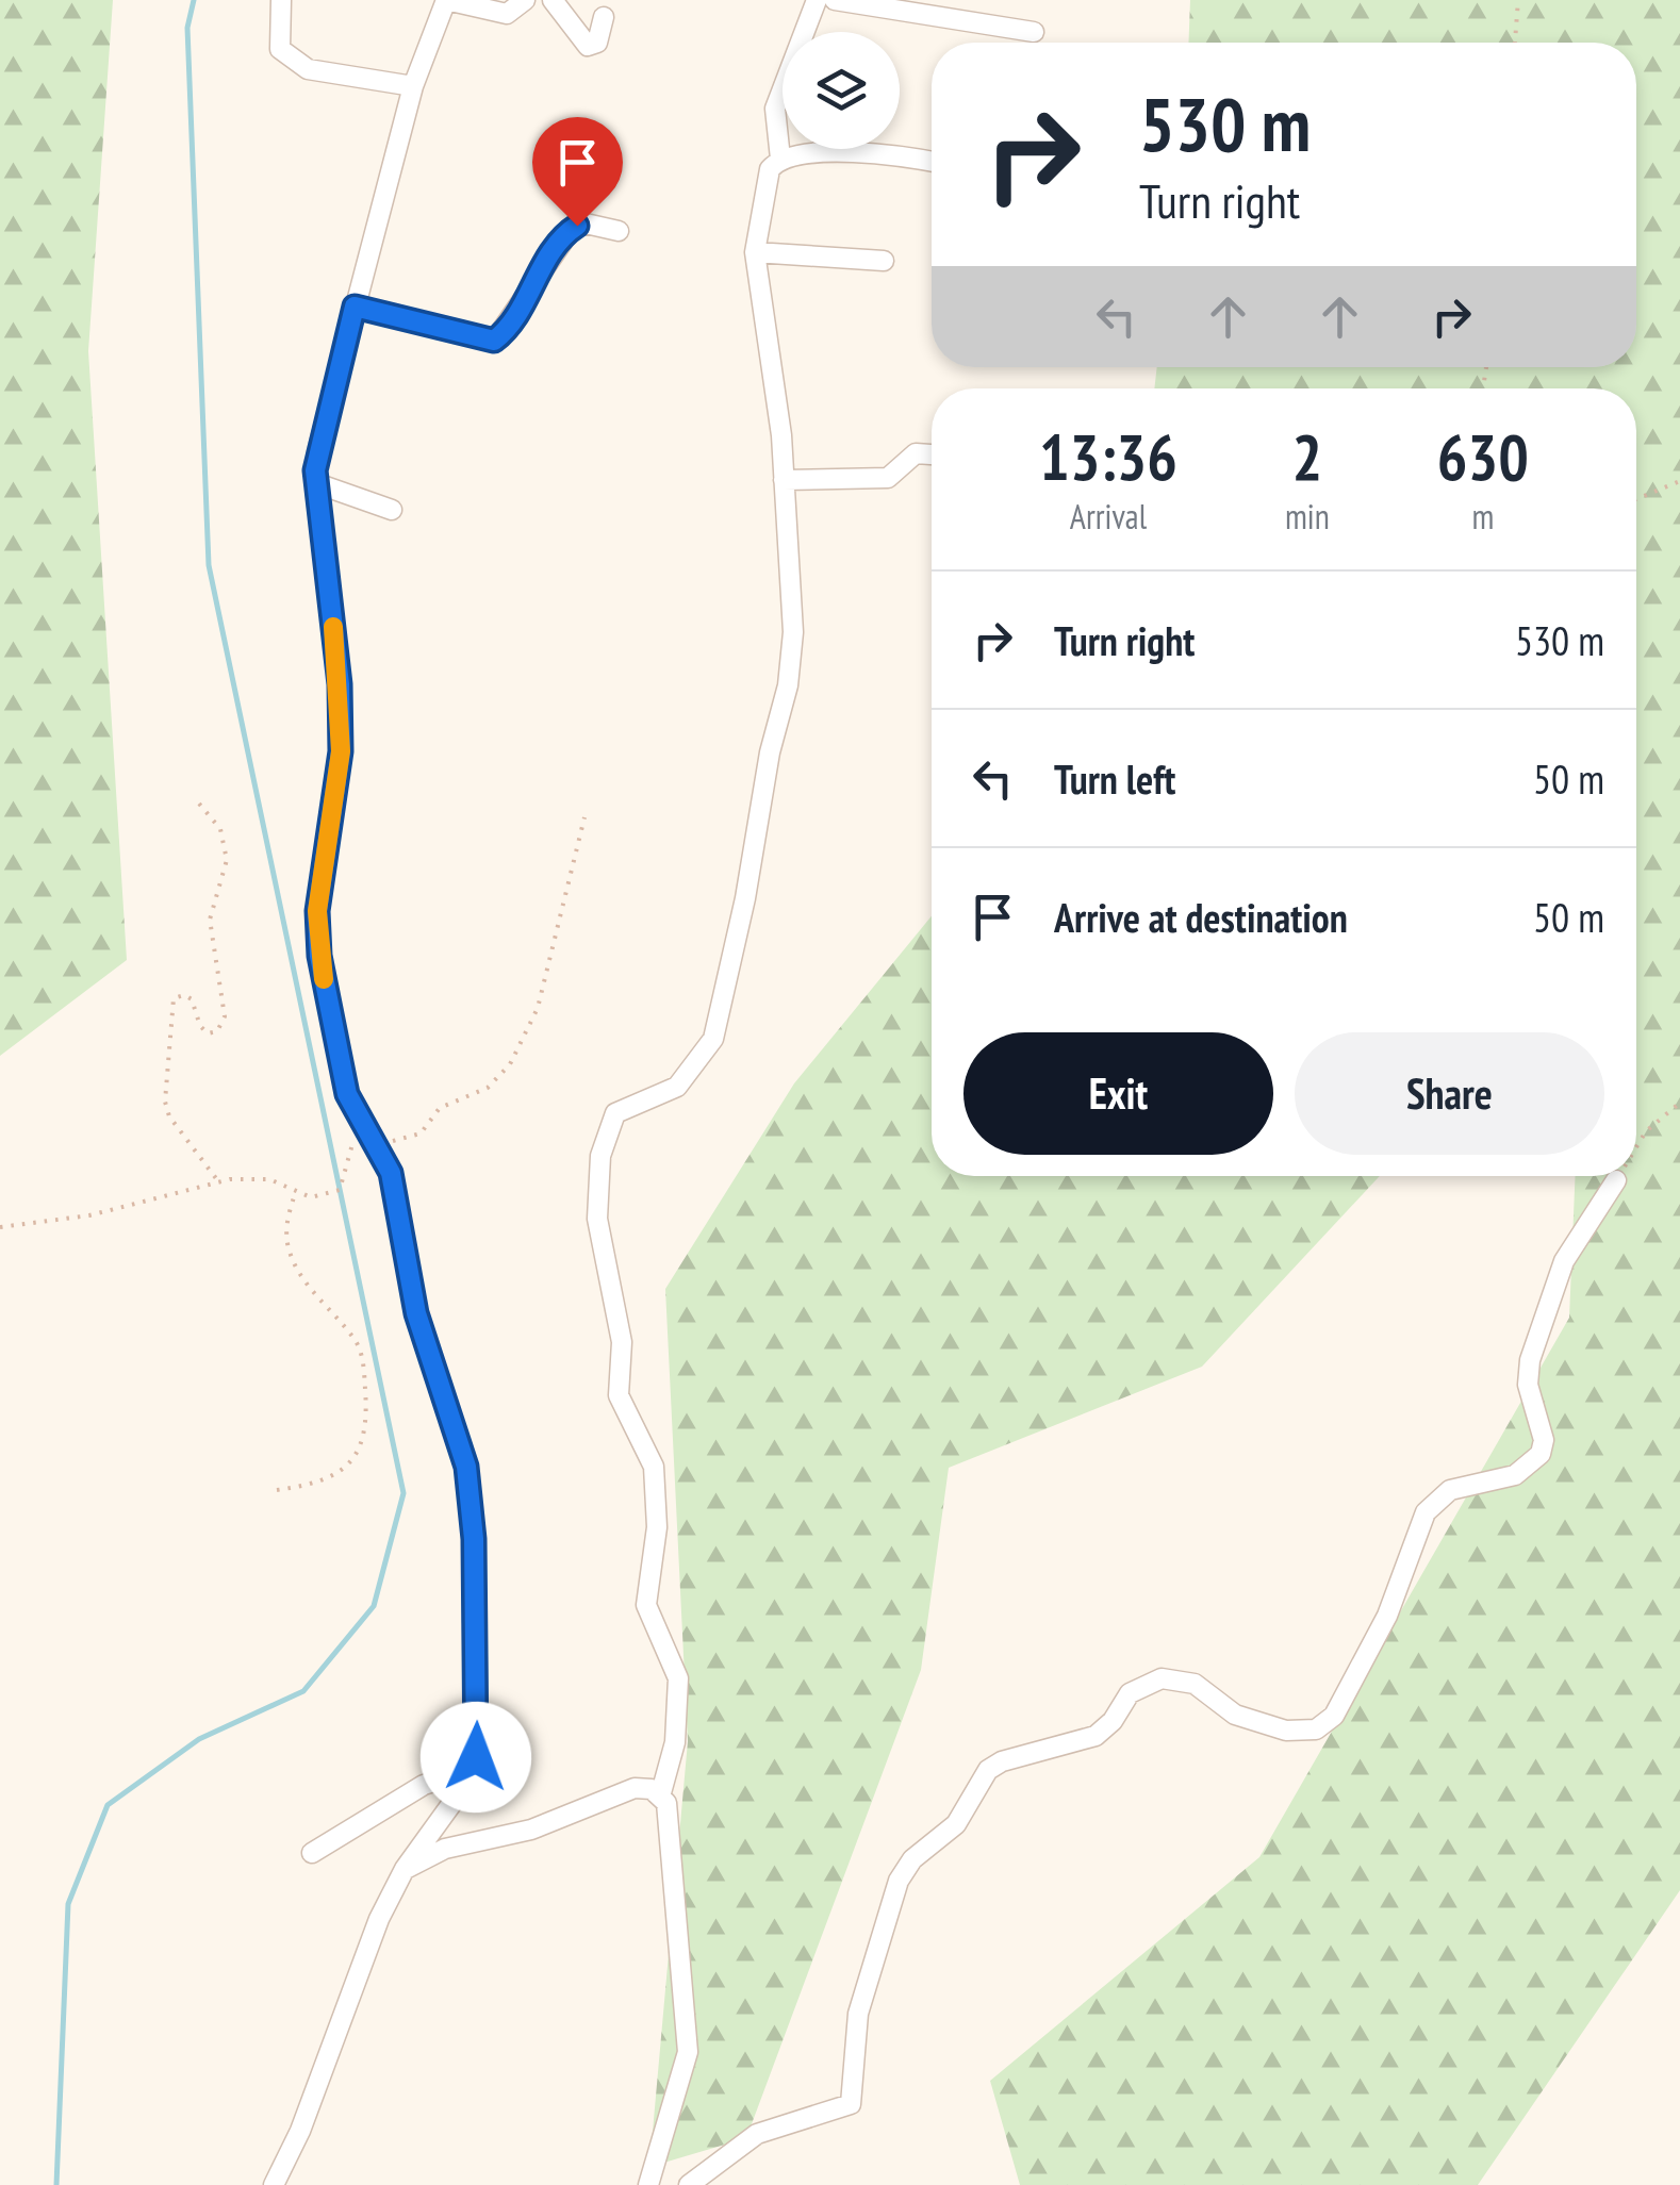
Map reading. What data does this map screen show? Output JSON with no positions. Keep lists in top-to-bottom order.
{
  "page": {
    "turn": ["530 m", "Turn right"],
    "eta": [
      "13:36",
      "Arrival",
      "2",
      "min",
      "630",
      "m"
    ],
    "list": [
      {
        "name": "Turn right",
        "value": "530 m"
      },
      {
        "name": "Turn left",
        "value": "50 m"
      },
      {
        "name": "Arrive at destination",
        "value": "50 m"
      }
    ],
    "buttons": ["Exit", "Share"]
  }
}
